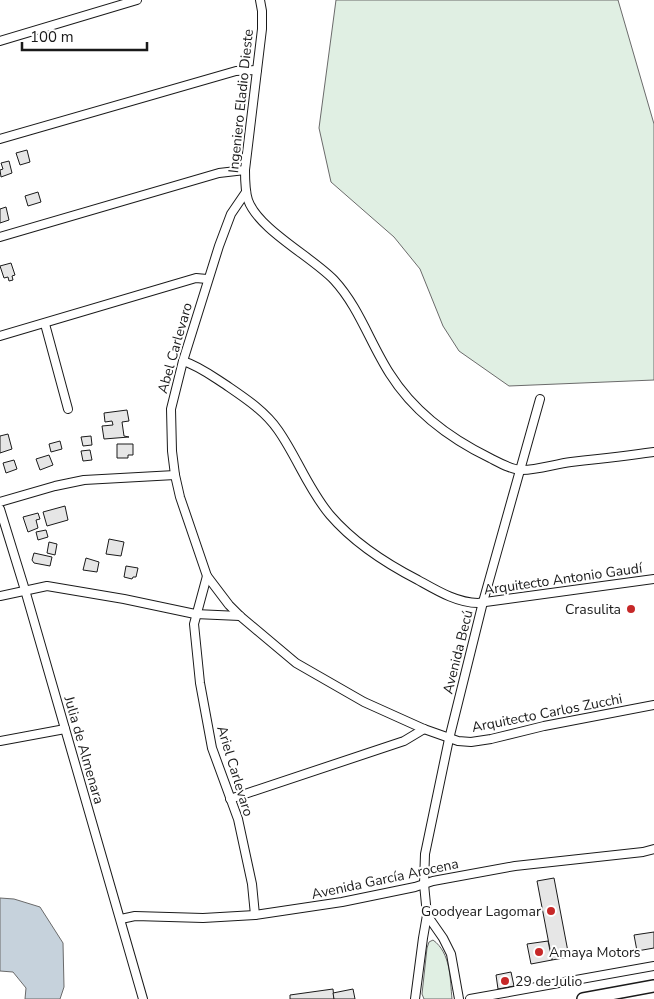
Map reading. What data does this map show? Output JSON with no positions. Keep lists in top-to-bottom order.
{
  "streets": {
    "street": [
      "Ingeniero Eladio Dieste",
      "Abel Carlevaro",
      "Arquitecto Antonio Gaudí",
      "Avenida Becú",
      "Arquitecto Carlos Zucchi",
      "Julia de Almenara",
      "Ariel Carlevaro",
      "Avenida García Arocena"
    ]
  },
  "crossings": [
    ["Ingeniero Eladio Dieste", "Abel Carlevaro"],
    ["Ingeniero Eladio Dieste", "Avenida Becú"],
    ["Abel Carlevaro", "Arquitecto Antonio Gaudí"],
    ["Abel Carlevaro", "Arquitecto Carlos Zucchi"],
    ["Abel Carlevaro", "Ariel Carlevaro"],
    ["Arquitecto Antonio Gaudí", "Avenida Becú"],
    ["Avenida Becú", "Arquitecto Carlos Zucchi"],
    ["Avenida Becú", "Avenida García Arocena"],
    ["Arquitecto Carlos Zucchi", "Ariel Carlevaro"],
    ["Julia de Almenara", "Avenida García Arocena"],
    ["Ariel Carlevaro", "Avenida García Arocena"]
  ],
  "places": [
    "Crasulita",
    "Goodyear Lagomar",
    "Amaya Motors",
    "29 de Julio"
  ],
  "scale_bar": "100 m"
}
